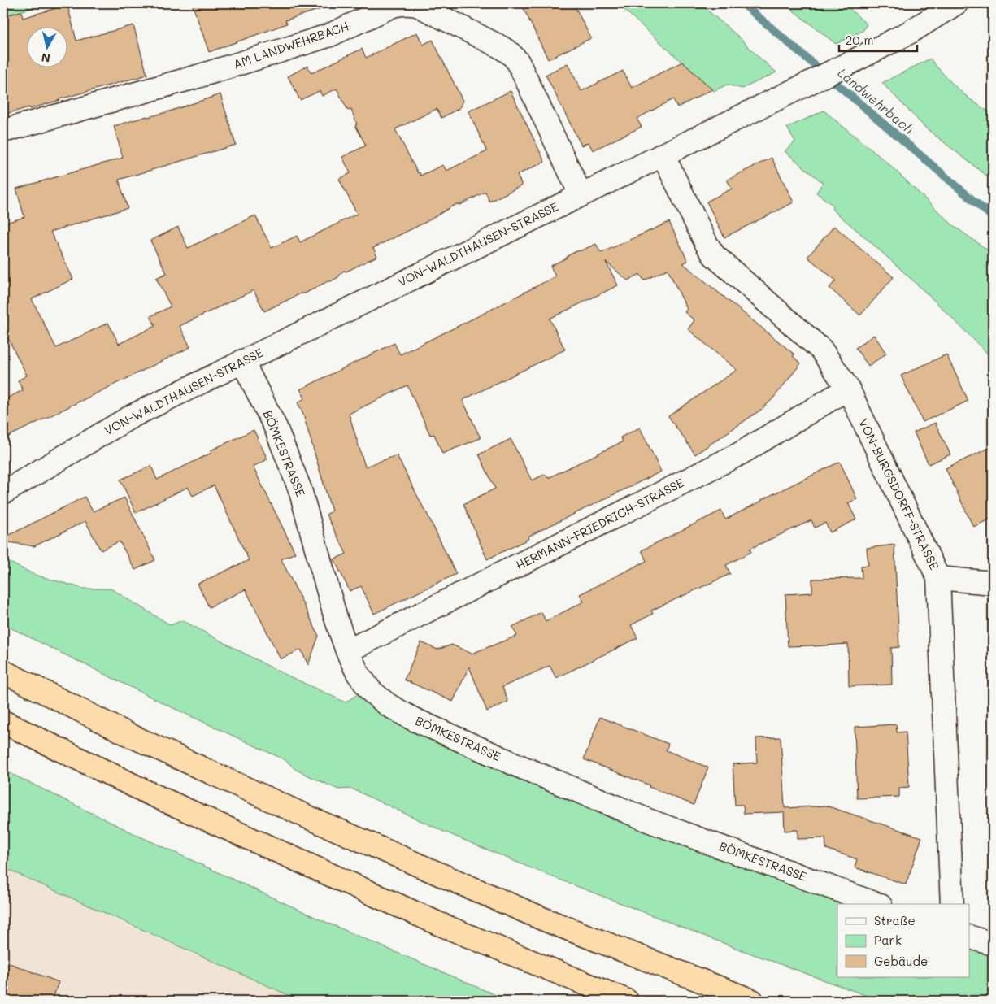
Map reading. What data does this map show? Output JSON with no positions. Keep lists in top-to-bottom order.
{
  "streets": {
    "street": [
      "AM LANDWEHRBACH",
      "VON-WALDTHAUSEN-STRASSE",
      "BÖMKESTRASSE",
      "VON-BURGSDORFF-STRASSE",
      "HERMANN-FRIEDRICH-STRASSE"
    ]
  },
  "crossings": [
    ["AM LANDWEHRBACH", "VON-WALDTHAUSEN-STRASSE"],
    ["VON-WALDTHAUSEN-STRASSE", "BÖMKESTRASSE"],
    ["VON-WALDTHAUSEN-STRASSE", "VON-BURGSDORFF-STRASSE"],
    ["BÖMKESTRASSE", "HERMANN-FRIEDRICH-STRASSE"],
    ["VON-BURGSDORFF-STRASSE", "HERMANN-FRIEDRICH-STRASSE"]
  ],
  "water": ["Landwehrbach"],
  "legend": ["Straße", "Park", "Gebäude"],
  "scale_bar": "20 m",
  "north": "bottom"
}
